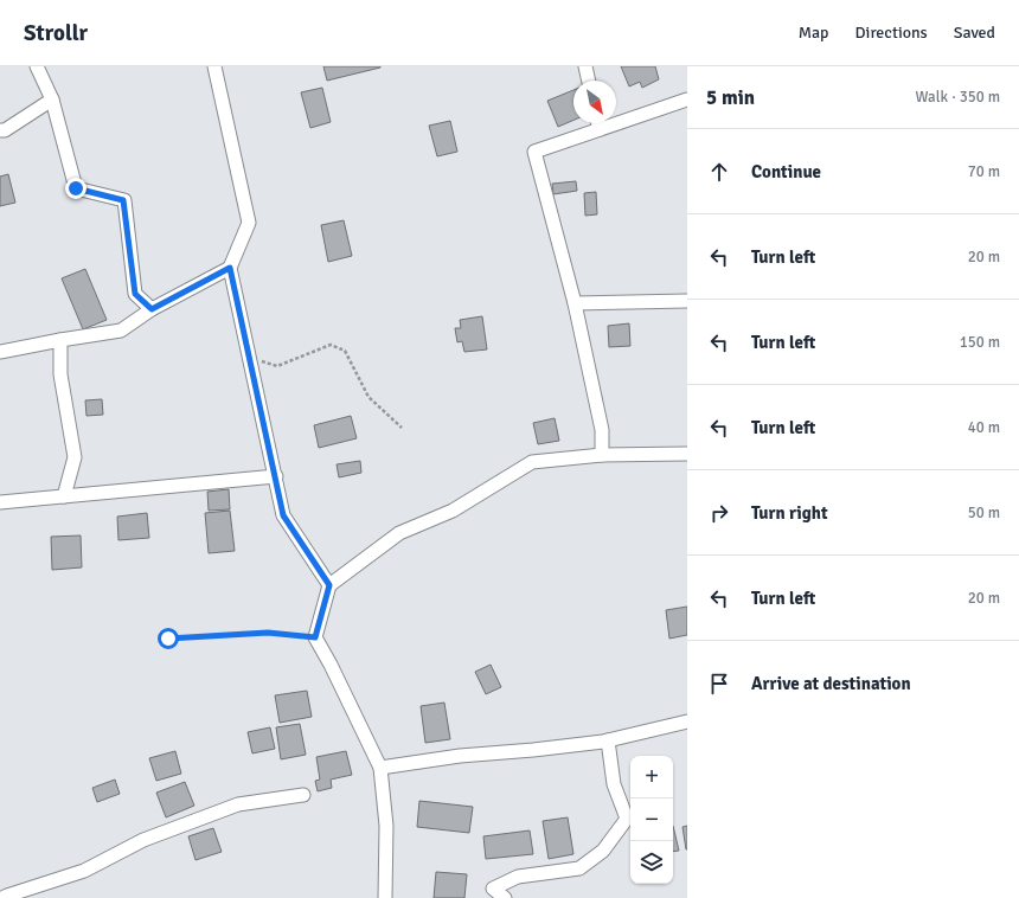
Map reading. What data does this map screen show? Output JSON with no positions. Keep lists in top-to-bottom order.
{
  "north": "bottom right",
  "page": {
    "header": "Strollr",
    "nav": ["Map", "Directions", "Saved"],
    "heading": ["5 min", "Walk · 350 m"],
    "list": [
      ["Continue", "70 m"],
      ["Turn left", "20 m"],
      ["Turn left", "150 m"],
      ["Turn left", "40 m"],
      ["Turn right", "50 m"],
      ["Turn left", "20 m"],
      "Arrive at destination"
    ],
    "map_buttons": ["+", "−"]
  }
}
